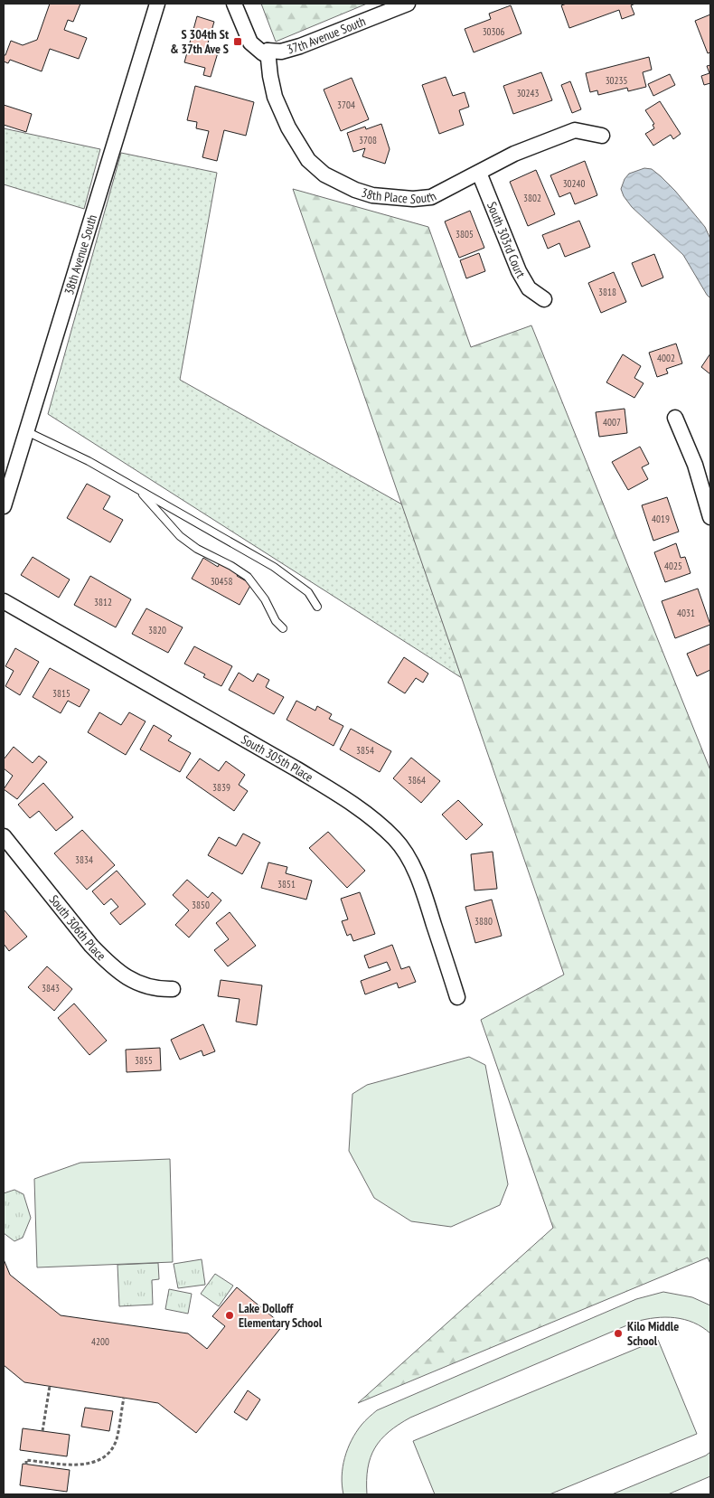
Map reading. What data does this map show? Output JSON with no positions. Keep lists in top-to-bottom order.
{
  "streets": {
    "street": [
      "37th Avenue South",
      "38th Place South",
      "South 303rd Court",
      "38th Avenue South",
      "South 305th Place",
      "South 306th Place"
    ]
  },
  "crossings": [
    ["37th Avenue South", "38th Place South"],
    ["38th Place South", "South 303rd Court"]
  ],
  "places": {
    "transit": ["S 304th St & 37th Ave S"],
    "other": ["Lake Dolloff Elementary School", "Kilo Middle School"]
  },
  "house_numbers": [
    "30306",
    "30235",
    "30243",
    "3704",
    "3708",
    "30240",
    "3802",
    "3805",
    "3818",
    "4002",
    "4007",
    "4019",
    "4025",
    "30458",
    "3812",
    "4031",
    "3820",
    "3815",
    "3854",
    "3864",
    "3839",
    "3834",
    "3851",
    "3850",
    "3880",
    "3843",
    "3855",
    "4200"
  ]
}
